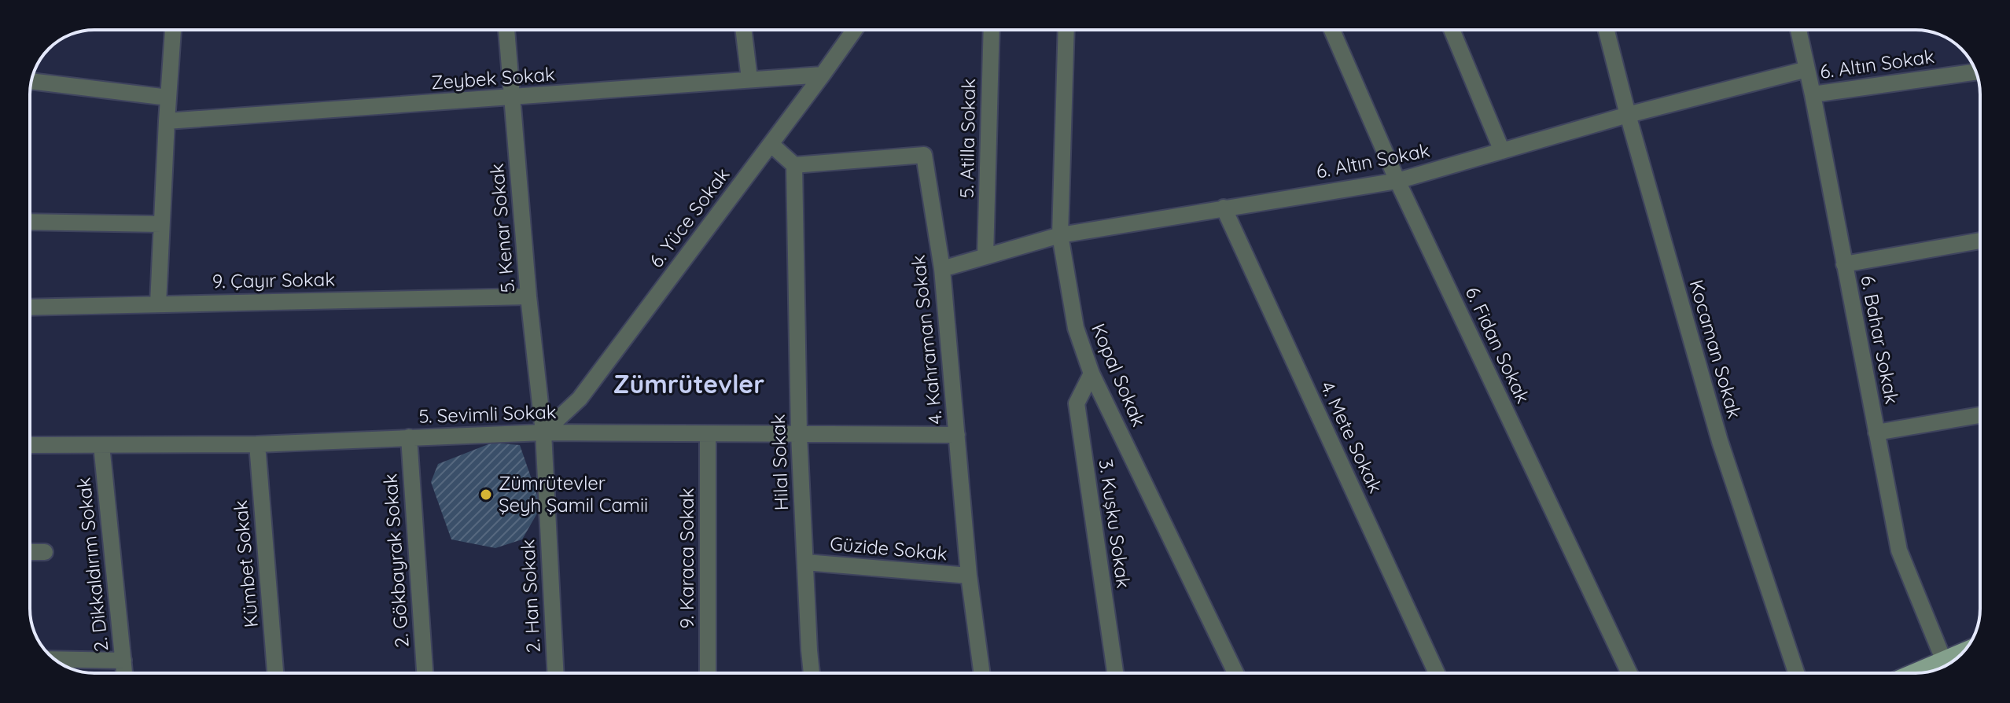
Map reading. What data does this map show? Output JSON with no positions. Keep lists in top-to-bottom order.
{
  "streets": {
    "street": [
      "6. Altın Sokak",
      "Zeybek Sokak",
      "5. Atilla Sokak",
      "6. Yüce Sokak",
      "5. Kenar Sokak",
      "9. Çayır Sokak",
      "4. Kahraman Sokak",
      "6. Bahar Sokak",
      "6. Fidan Sokak",
      "Kocaman Sokak",
      "Kopal Sokak",
      "5. Sevimli Sokak",
      "4. Mete Sokak",
      "Hilal Sokak",
      "3. Kuşku Sokak",
      "Güzide Sokak",
      "9. Karaca Sokak",
      "2. Gökbayrak Sokak",
      "Kümbet Sokak",
      "2. Dikkaldırım Sokak",
      "2. Han Sokak"
    ]
  },
  "crossings": [
    ["6. Altın Sokak", "5. Atilla Sokak"],
    ["6. Altın Sokak", "4. Kahraman Sokak"],
    ["6. Altın Sokak", "6. Bahar Sokak"],
    ["6. Altın Sokak", "6. Fidan Sokak"],
    ["6. Altın Sokak", "Kocaman Sokak"],
    ["6. Altın Sokak", "Kopal Sokak"],
    ["6. Altın Sokak", "4. Mete Sokak"],
    ["Zeybek Sokak", "6. Yüce Sokak"],
    ["Zeybek Sokak", "5. Kenar Sokak"],
    ["6. Yüce Sokak", "5. Kenar Sokak"],
    ["6. Yüce Sokak", "5. Sevimli Sokak"],
    ["6. Yüce Sokak", "2. Han Sokak"],
    ["5. Kenar Sokak", "9. Çayır Sokak"],
    ["5. Kenar Sokak", "5. Sevimli Sokak"],
    ["5. Kenar Sokak", "2. Han Sokak"],
    ["4. Kahraman Sokak", "5. Sevimli Sokak"],
    ["4. Kahraman Sokak", "Hilal Sokak"],
    ["4. Kahraman Sokak", "Güzide Sokak"],
    ["Kopal Sokak", "3. Kuşku Sokak"],
    ["5. Sevimli Sokak", "Hilal Sokak"],
    ["5. Sevimli Sokak", "9. Karaca Sokak"],
    ["5. Sevimli Sokak", "2. Gökbayrak Sokak"],
    ["5. Sevimli Sokak", "Kümbet Sokak"],
    ["5. Sevimli Sokak", "2. Dikkaldırım Sokak"],
    ["5. Sevimli Sokak", "2. Han Sokak"],
    ["Hilal Sokak", "Güzide Sokak"]
  ],
  "districts": ["Zümrütevler"],
  "places": ["Zümrütevler Şeyh Şamil Camii"]
}
